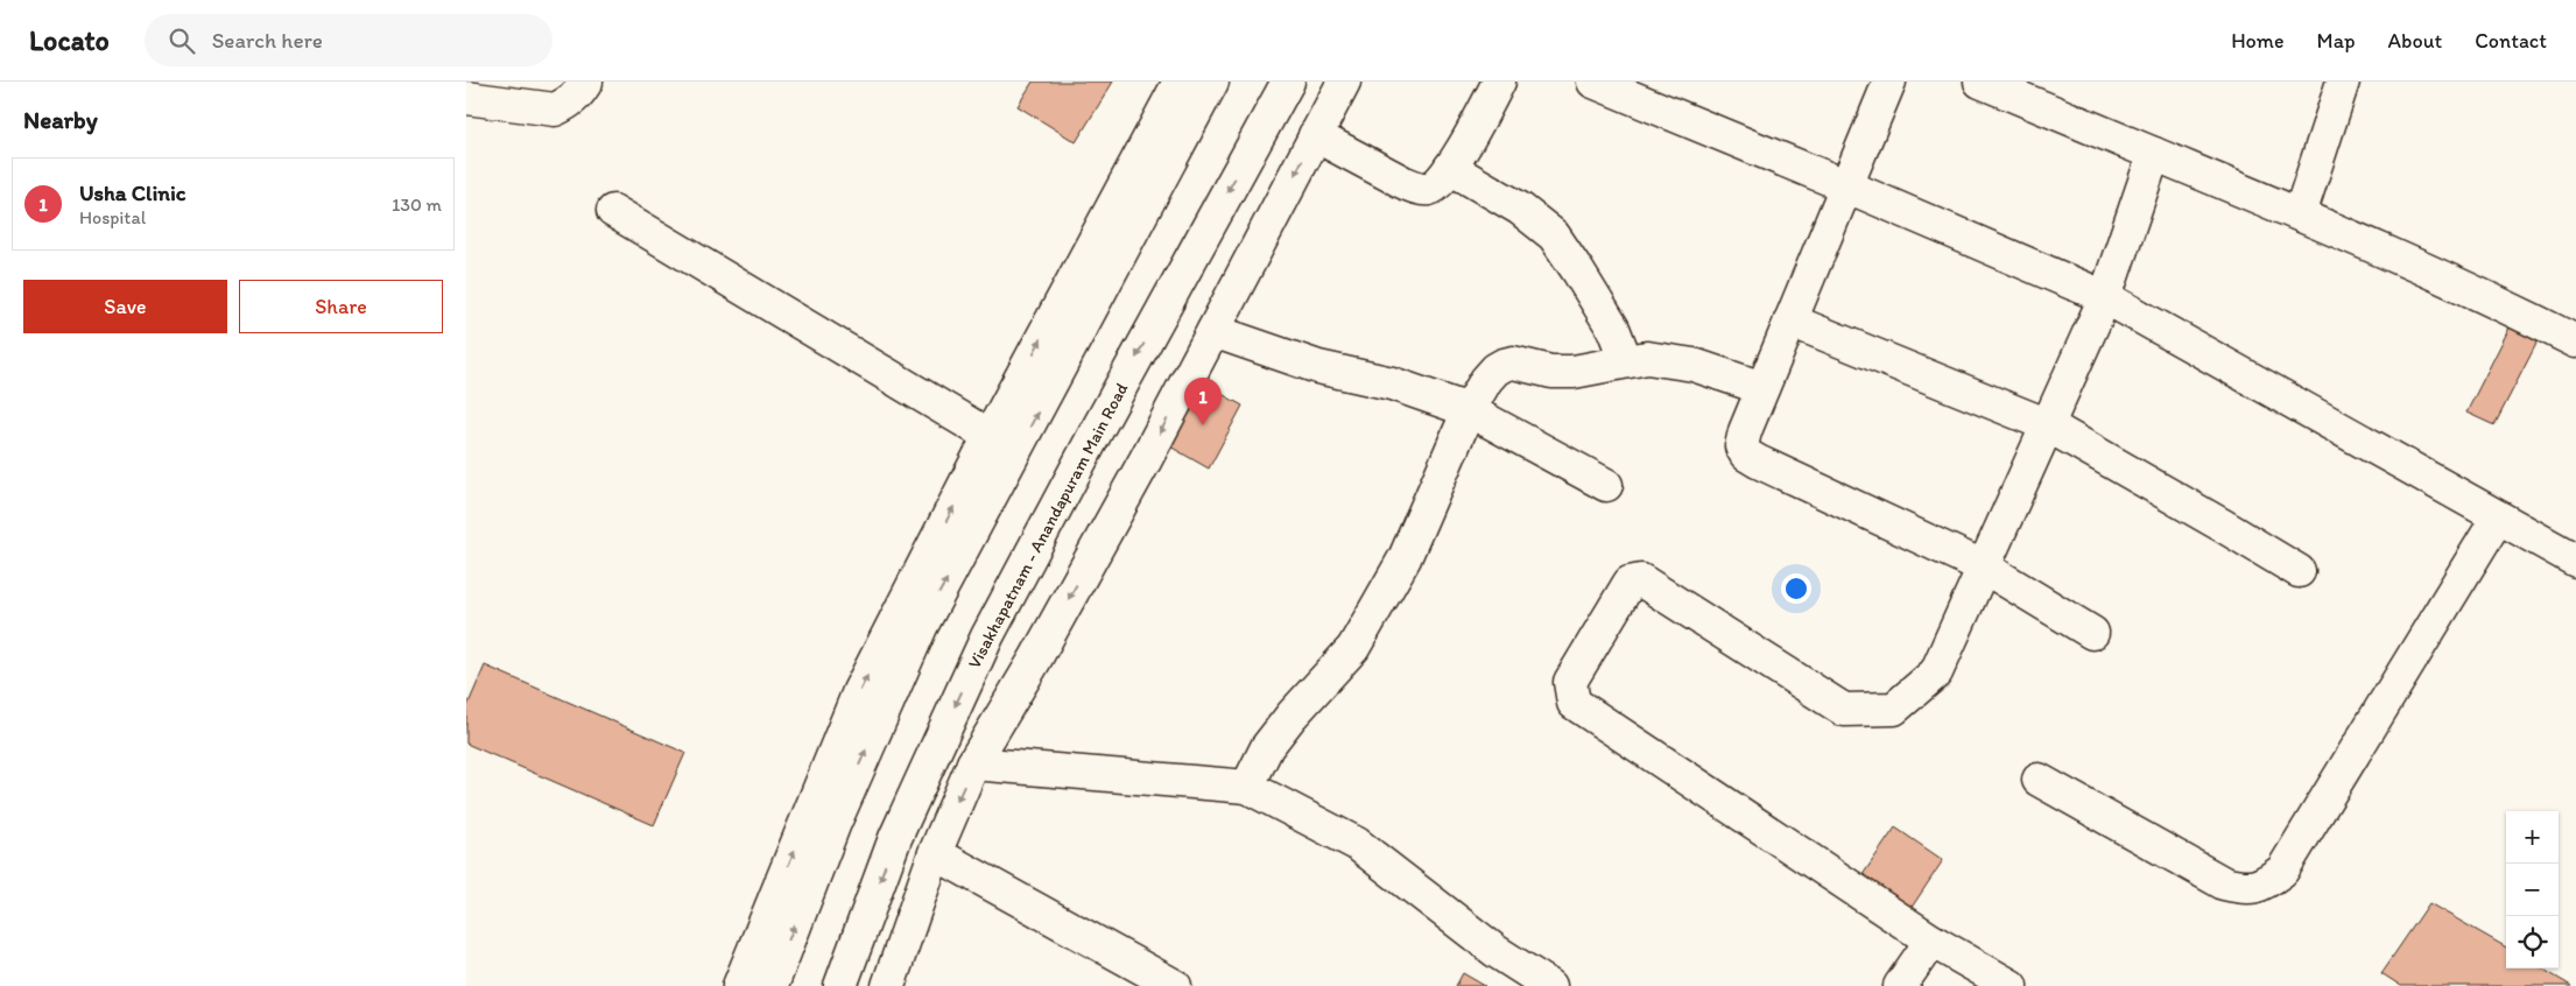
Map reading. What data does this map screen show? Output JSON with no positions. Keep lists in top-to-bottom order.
{
  "streets": {
    "street": ["Visakhapatnam - Anandapuram Main Road"]
  },
  "page": {
    "header": "Locato",
    "search": "Search here",
    "nav": [
      "Home",
      "Map",
      "About",
      "Contact"
    ],
    "heading": "Nearby",
    "list": [
      {
        "mark": "1",
        "name": "Usha Clinic",
        "note": "Hospital",
        "value": "130 m"
      }
    ],
    "buttons": ["Save", "Share"],
    "pins": "1",
    "map_buttons": ["+", "−"]
  }
}
